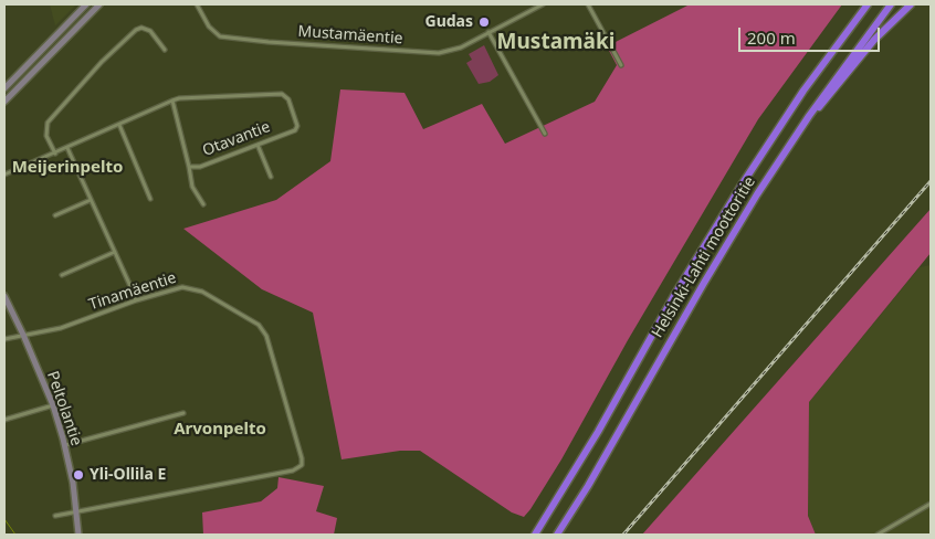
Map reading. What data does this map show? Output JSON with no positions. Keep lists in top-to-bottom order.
{
  "streets": {
    "highway": ["Helsinki-Lahti moottoritie"],
    "main road": ["Peltolantie"],
    "street": ["Mustamäentie", "Otavantie", "Tinamäentie"]
  },
  "crossings": [
    ["Tinamäentie", "Peltolantie"]
  ],
  "districts": ["Mustamäki", "Meijerinpelto", "Arvonpelto"],
  "places": ["Gudas", "Yli-Ollila E"],
  "scale_bar": "200 m"
}
